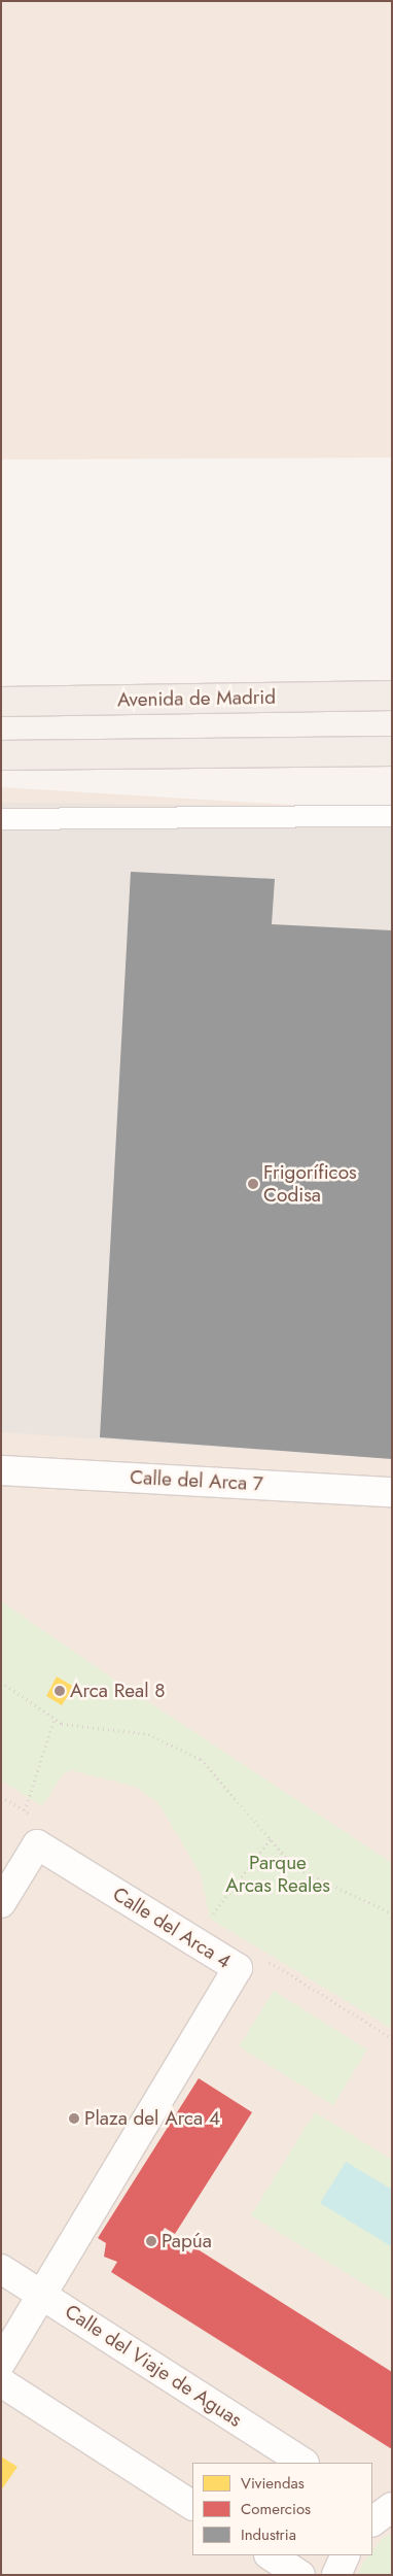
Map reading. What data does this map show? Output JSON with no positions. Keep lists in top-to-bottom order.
{
  "streets": {
    "main road": ["Avenida de Madrid"],
    "street": ["Calle del Arca 7", "Calle del Arca 4", "Calle del Viaje de Aguas"]
  },
  "crossings": [
    ["Calle del Arca 4", "Calle del Viaje de Aguas"]
  ],
  "parks": ["Parque Arcas Reales"],
  "places": [
    "Frigoríficos Codisa",
    "Arca Real 8",
    "Plaza del Arca 4",
    "Papúa"
  ],
  "legend": ["Viviendas", "Comercios", "Industria"]
}
